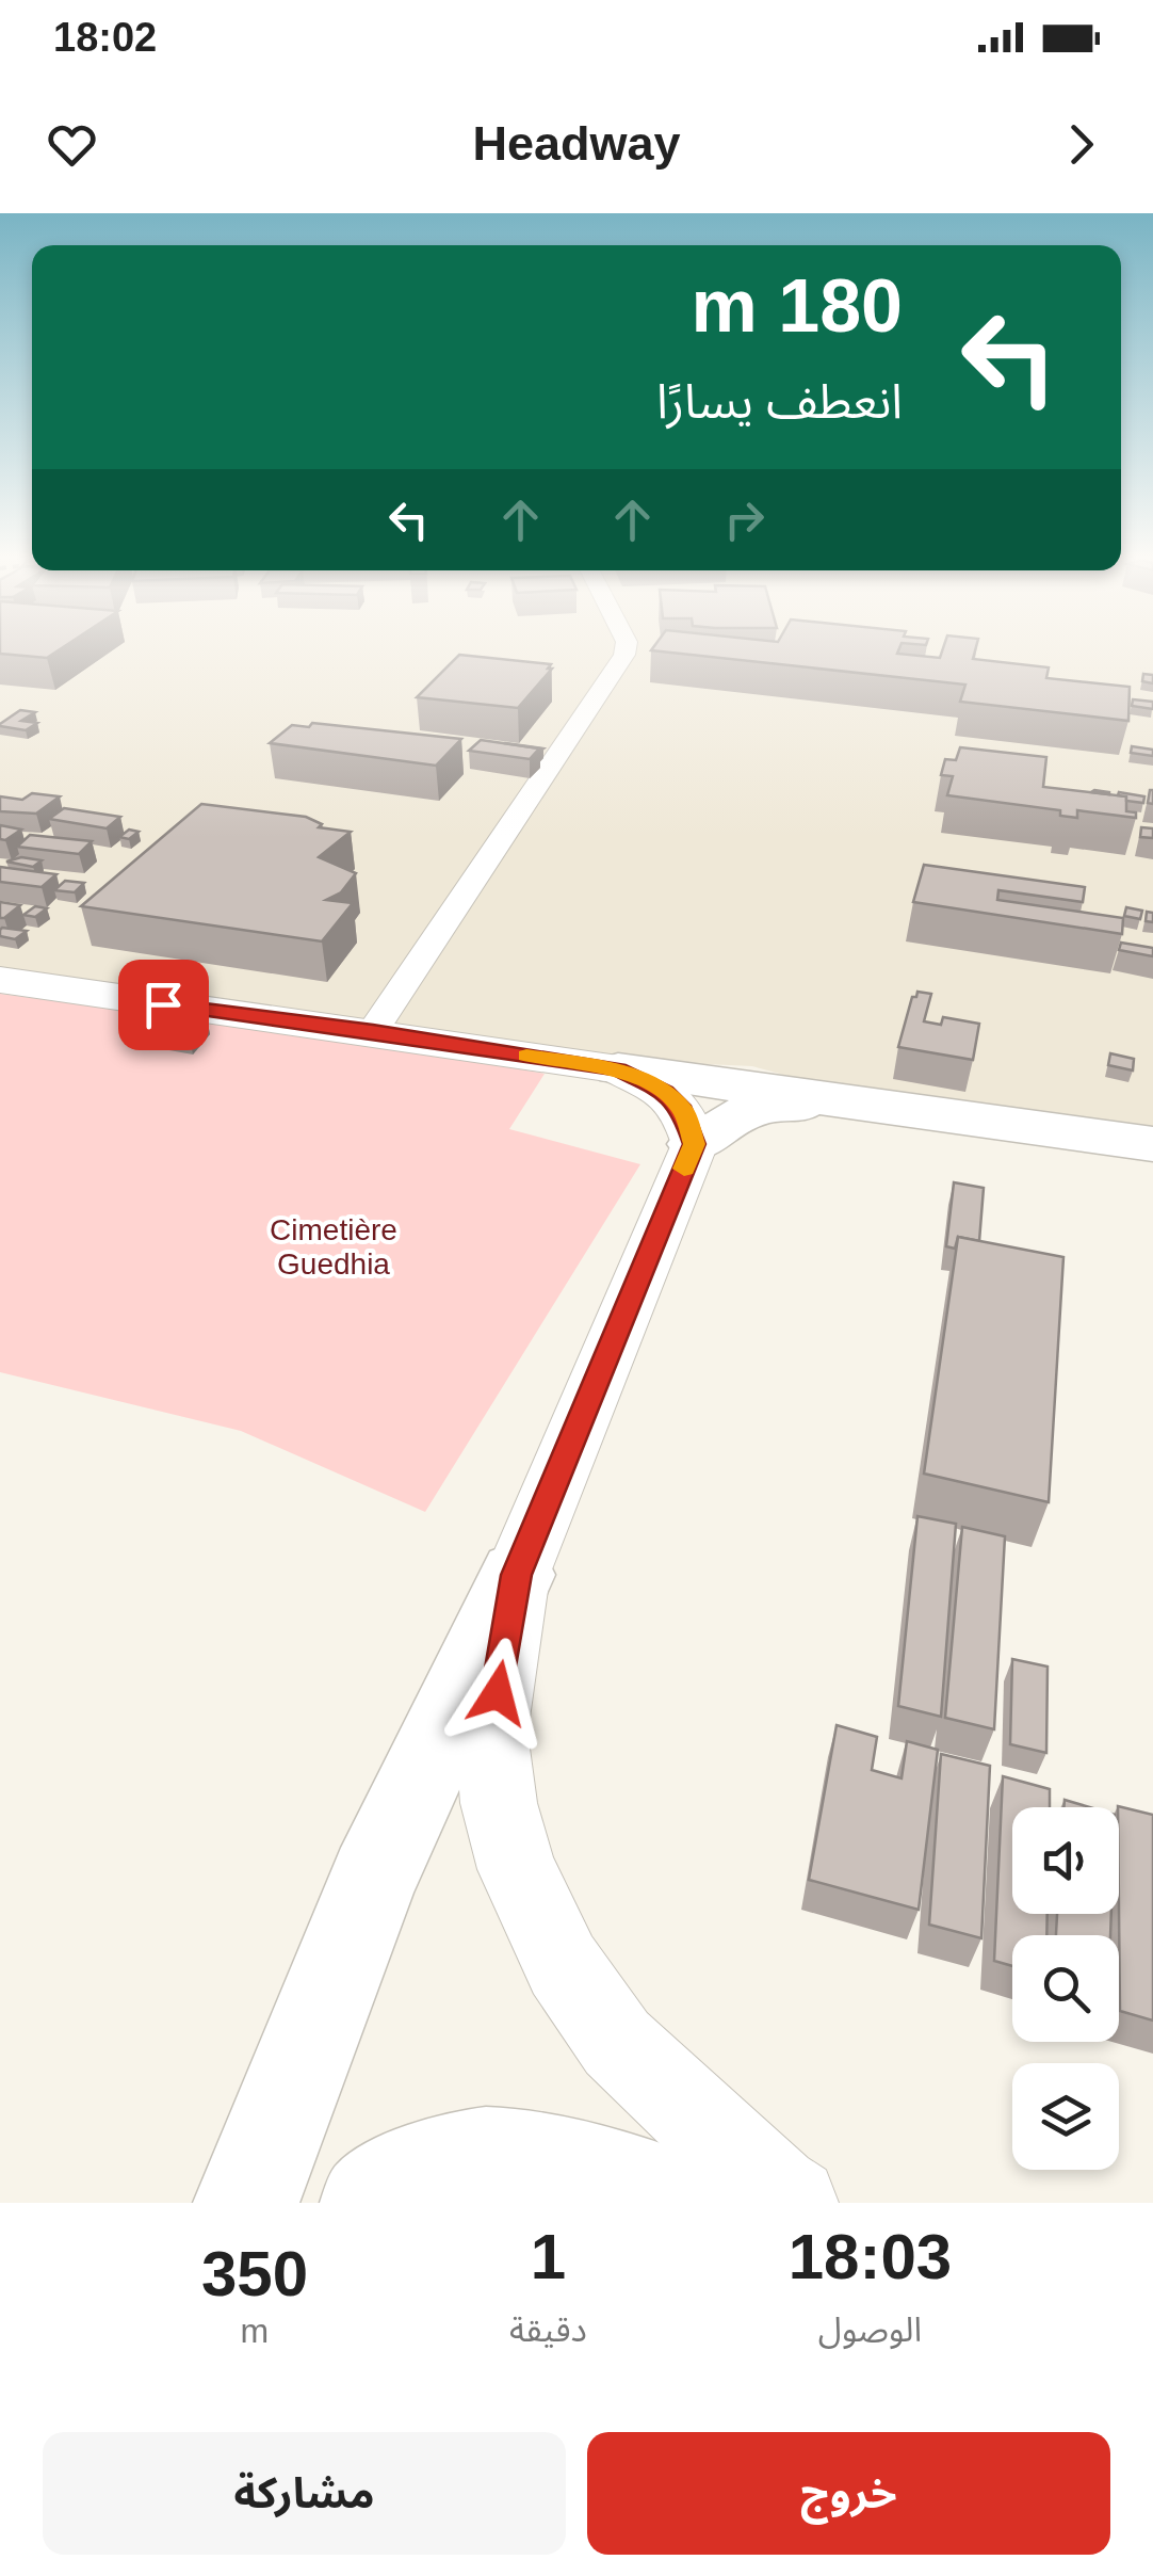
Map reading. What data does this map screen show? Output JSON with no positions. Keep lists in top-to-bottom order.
{
  "parks": ["Cimetière Guedhia"],
  "page": {
    "status": "18:02",
    "header": "Headway",
    "turn": ["180 m", "انعطف يسارًا"],
    "eta": [
      "18:03",
      "الوصول",
      "1",
      "دقيقة",
      "350",
      "m"
    ],
    "buttons": ["خروج", "مشاركة"]
  }
}
